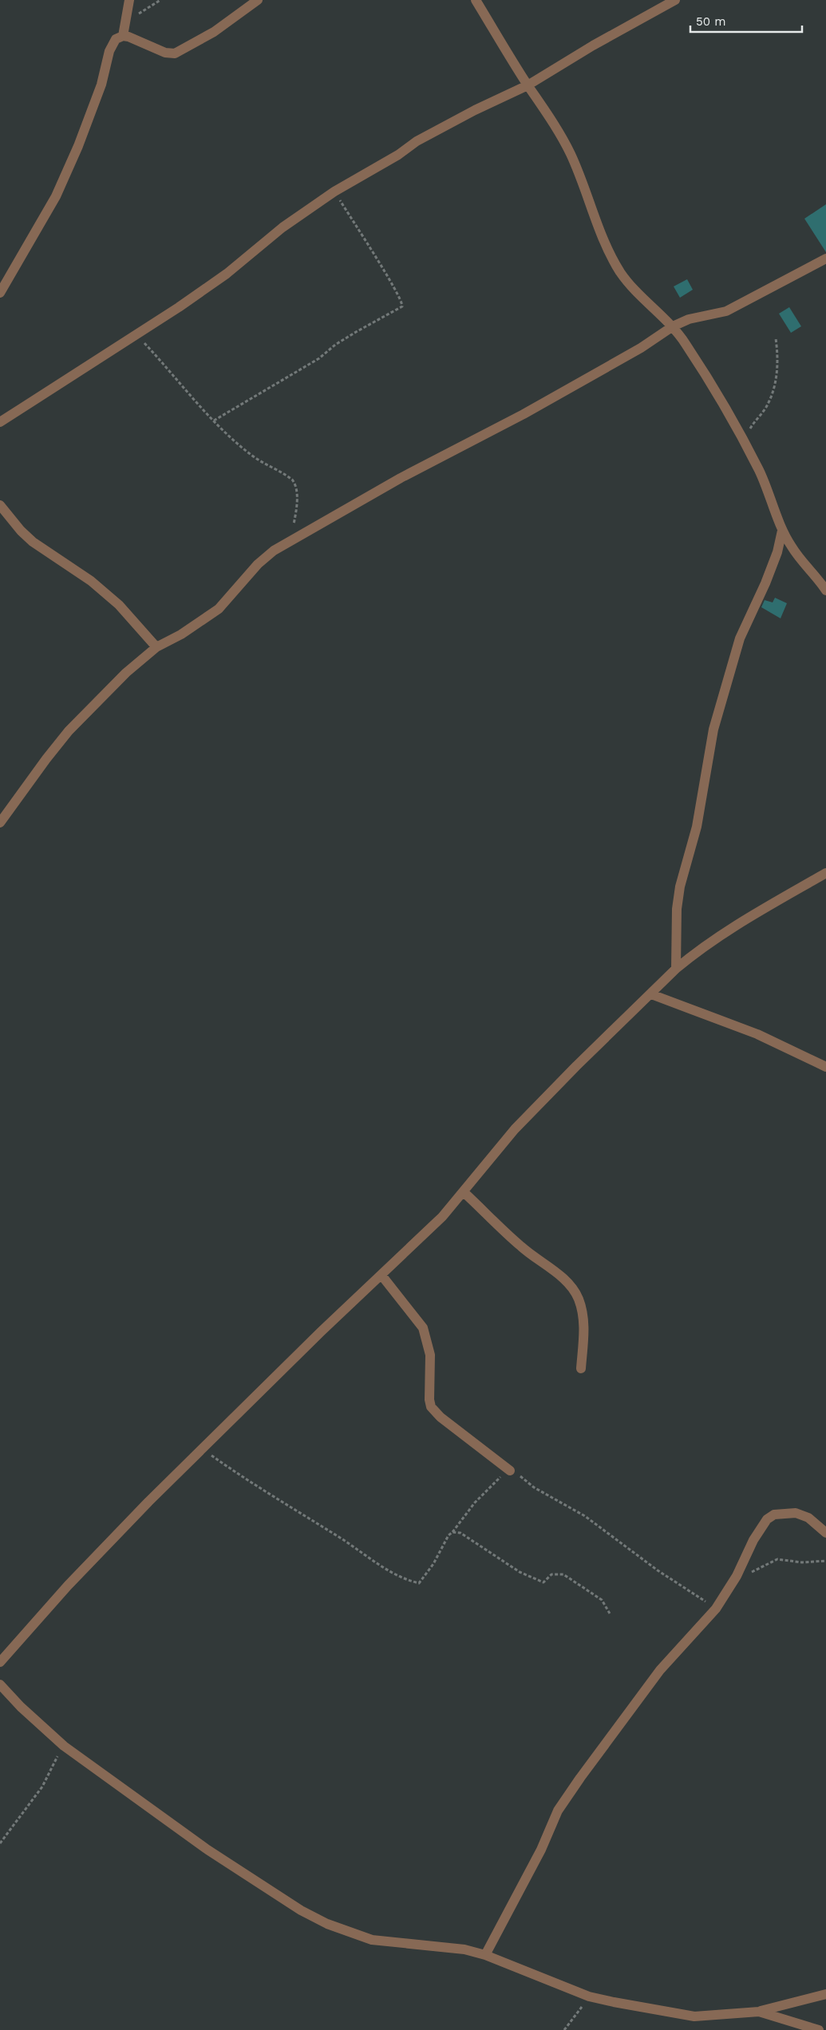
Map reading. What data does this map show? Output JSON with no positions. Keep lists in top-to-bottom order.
{
  "scale_bar": "50 m"
}
